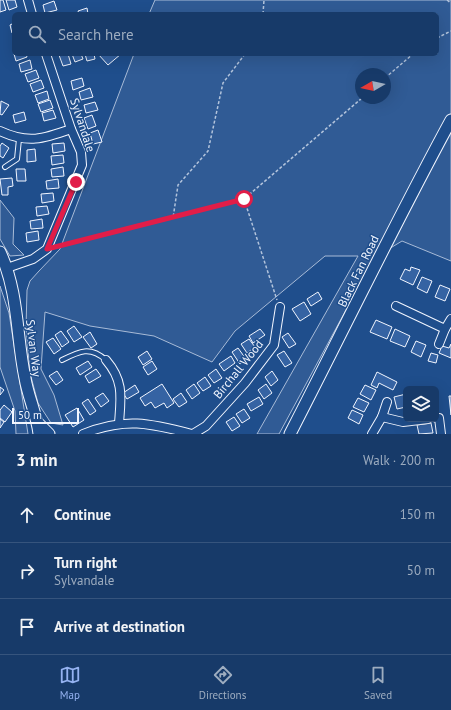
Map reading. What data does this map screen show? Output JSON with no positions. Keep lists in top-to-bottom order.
{
  "streets": {
    "main road": ["Black Fan Road", "Sylvan Way"],
    "street": ["Sylvandale", "Birchall Wood"]
  },
  "scale_bar": "50 m",
  "north": "left",
  "page": {
    "search": "Search here",
    "scale": "50 m",
    "heading": ["3 min", "Walk · 200 m"],
    "list": [
      ["Continue", "150 m"],
      ["Turn right", "Sylvandale", "50 m"],
      "Arrive at destination"
    ],
    "nav": ["Map", "Directions", "Saved"]
  }
}
